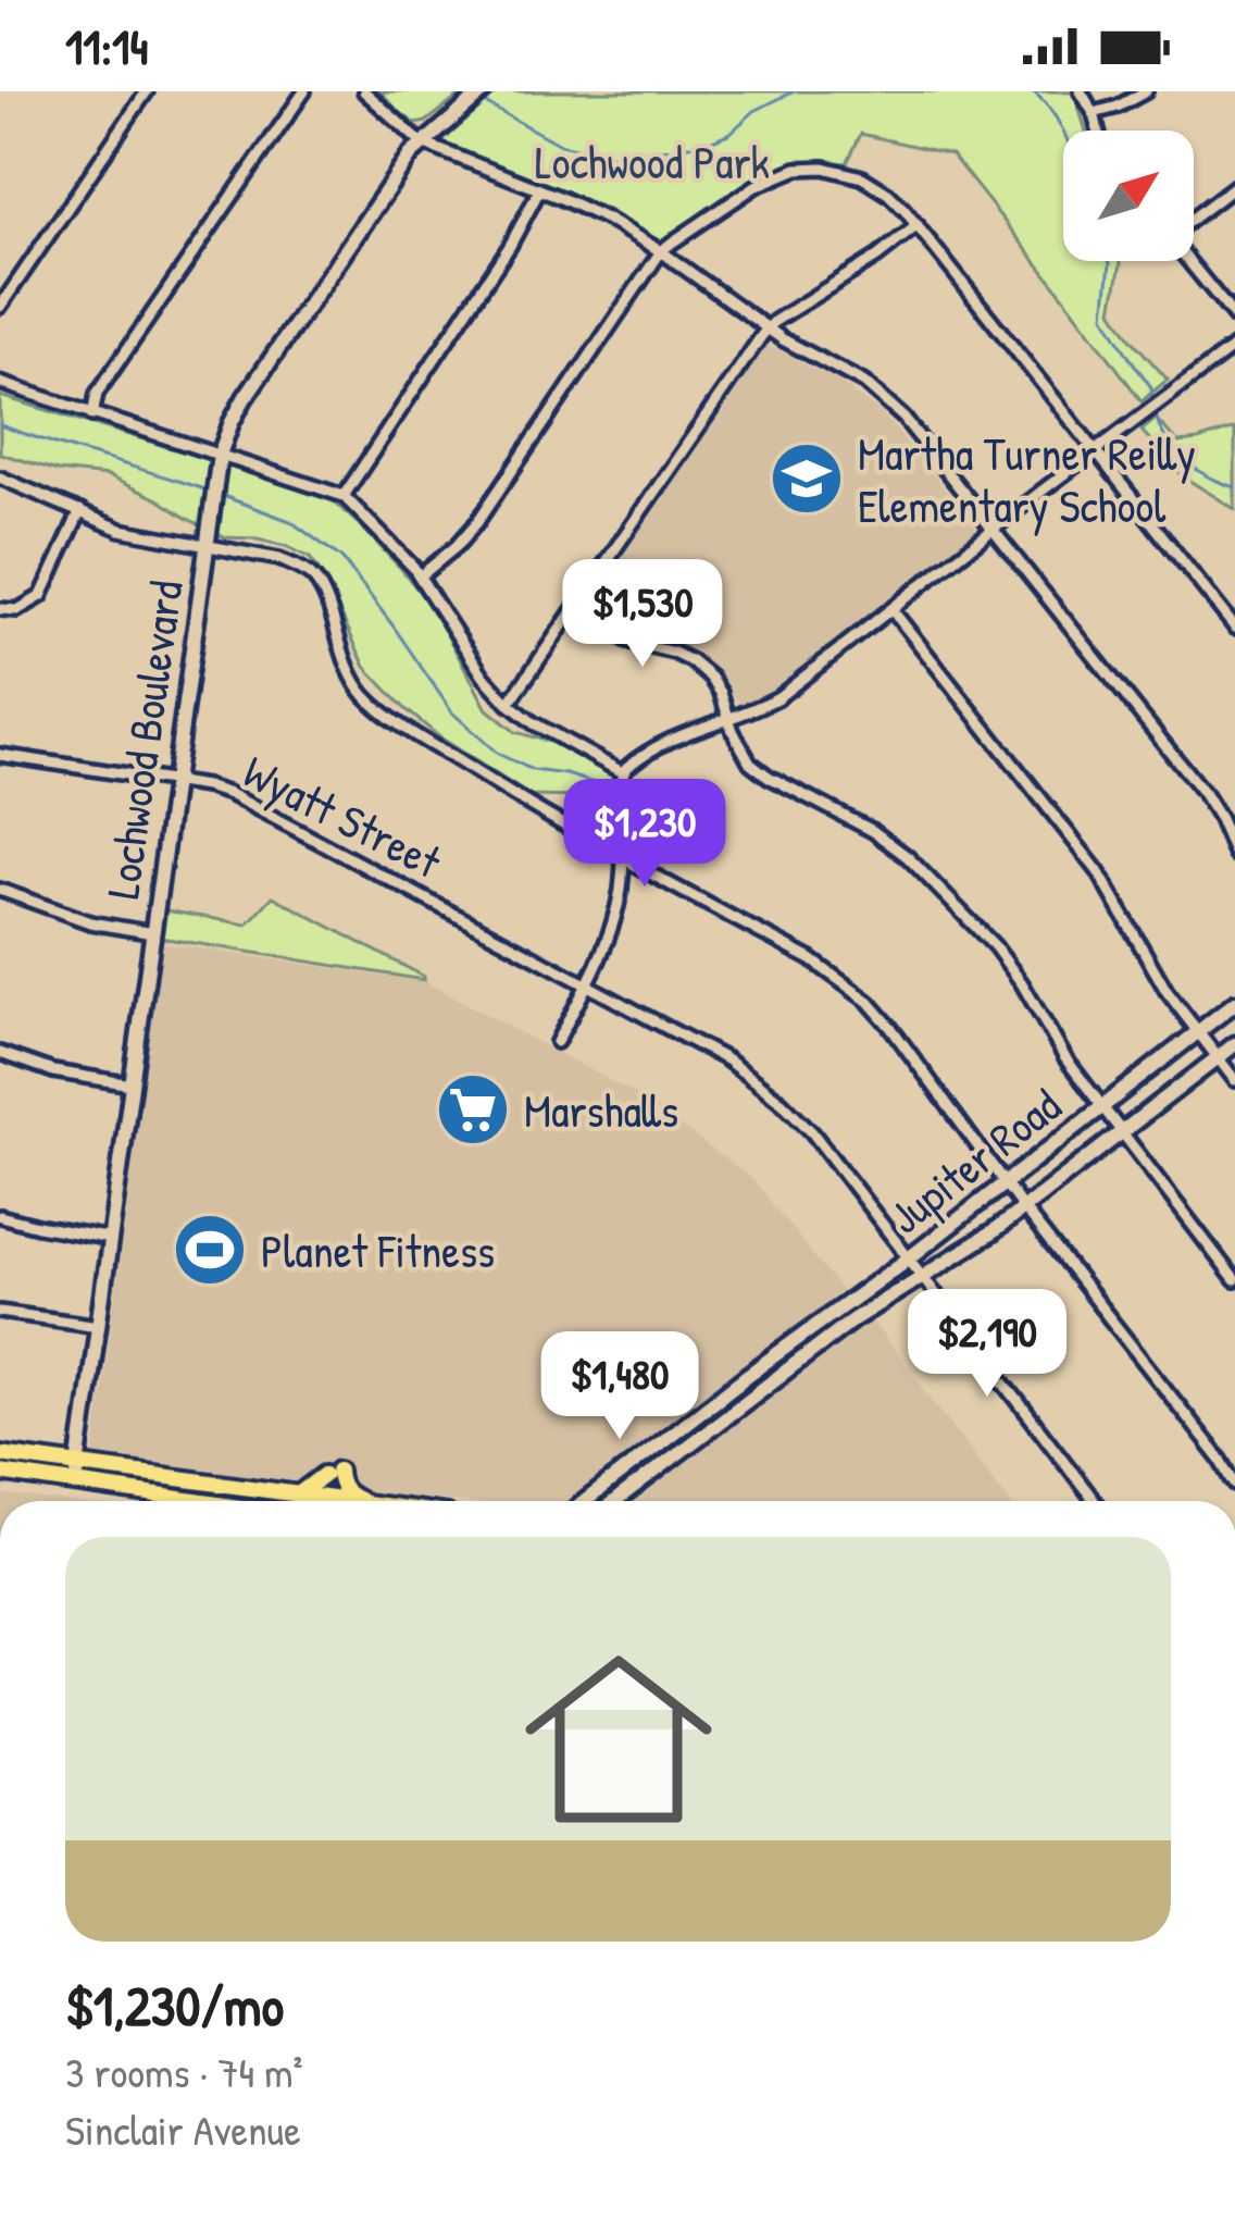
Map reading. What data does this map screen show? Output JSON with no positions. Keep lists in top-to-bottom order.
{
  "streets": {
    "main road": ["Lochwood Boulevard", "Jupiter Road"],
    "street": ["Wyatt Street"]
  },
  "crossings": [
    ["Lochwood Boulevard", "Wyatt Street"],
    ["Wyatt Street", "Jupiter Road"]
  ],
  "parks": ["Lochwood Park"],
  "places": {
    "school or university": ["Martha Turner Reilly Elementary School"],
    "supermarket": ["Marshalls"],
    "sports": ["Planet Fitness"]
  },
  "north": "top right",
  "page": {
    "status": "11:14",
    "price": [
      "$1,530",
      "$1,230",
      "$2,190",
      "$1,480"
    ],
    "list": [
      {
        "name": "$1,230/mo",
        "note": "3 rooms · 74 m² · Sinclair Avenue"
      }
    ]
  }
}
